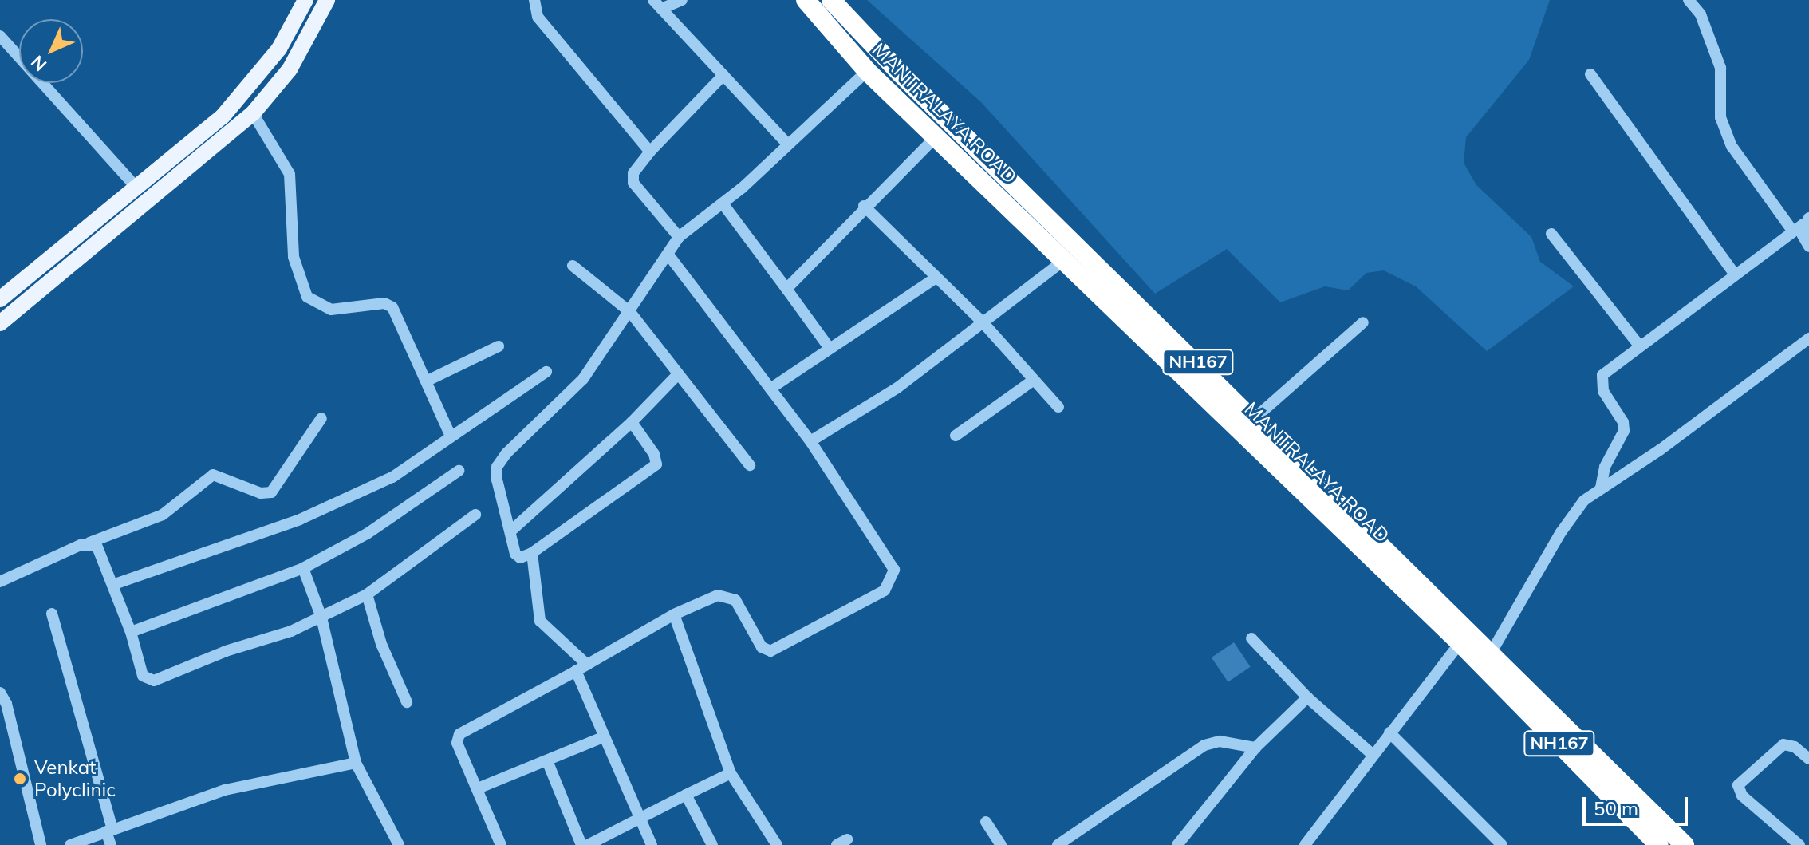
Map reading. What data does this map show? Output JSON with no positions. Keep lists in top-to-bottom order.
{
  "streets": {
    "highway": ["MANTRALAYA ROAD", "NH167"]
  },
  "crossings": [
    ["MANTRALAYA ROAD", "NH167"]
  ],
  "places": ["Venkat Polyclinic"],
  "scale_bar": "50 m",
  "north": "bottom left"
}
